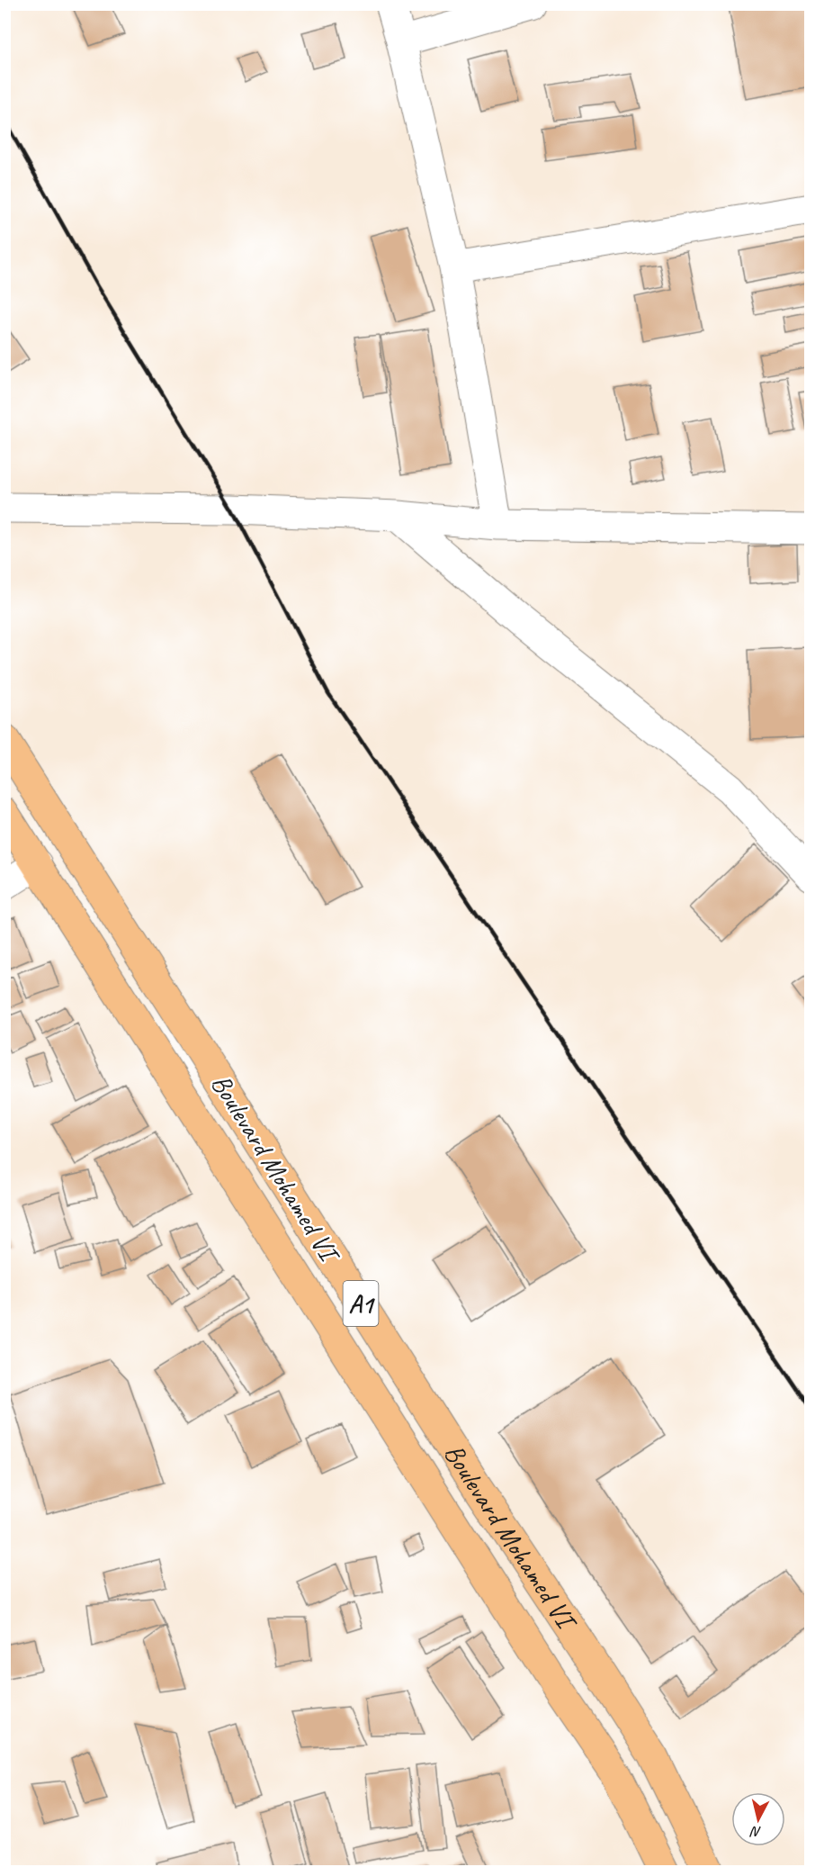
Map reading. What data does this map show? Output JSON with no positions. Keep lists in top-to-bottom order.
{
  "streets": {
    "main road": ["Boulevard Mohamed VI", "A1"]
  },
  "north": "bottom"
}
